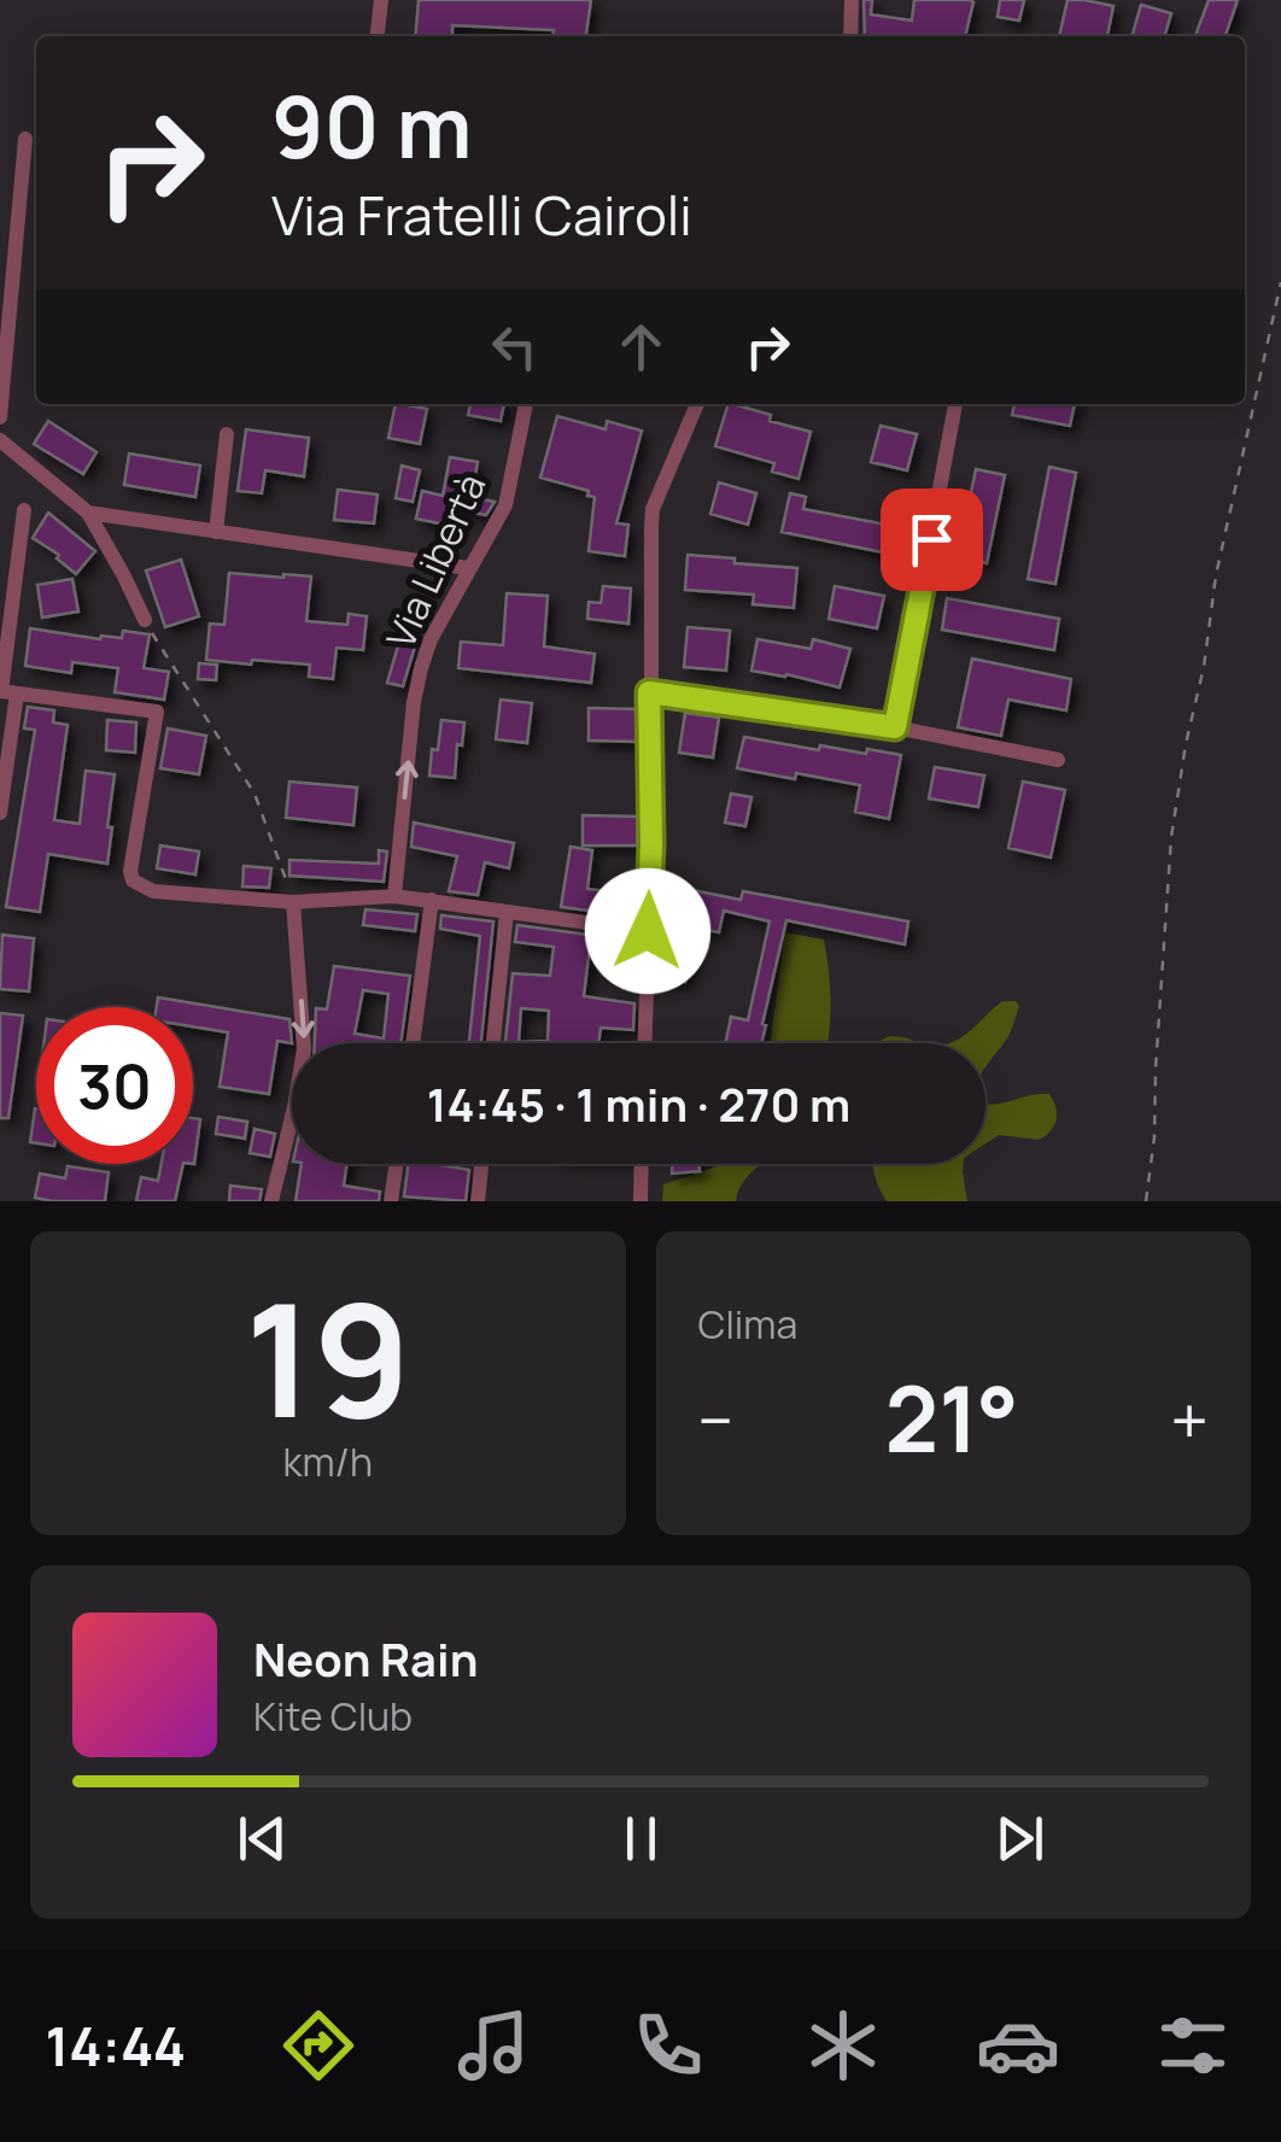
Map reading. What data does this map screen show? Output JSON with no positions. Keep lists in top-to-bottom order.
{
  "streets": {
    "street": ["Via Libertà"]
  },
  "one_way": ["Via Libertà"],
  "page": {
    "turn": ["90 m", "Via Fratelli Cairoli"],
    "limit": "30",
    "trip": "14:45 · 1 min · 270 m",
    "tile": [
      ["19", "km/h"],
      "Clima"
    ],
    "heat": ["−", "21°", "+"],
    "song": ["Neon Rain", "Kite Club"],
    "tabs": "14:44"
  }
}
